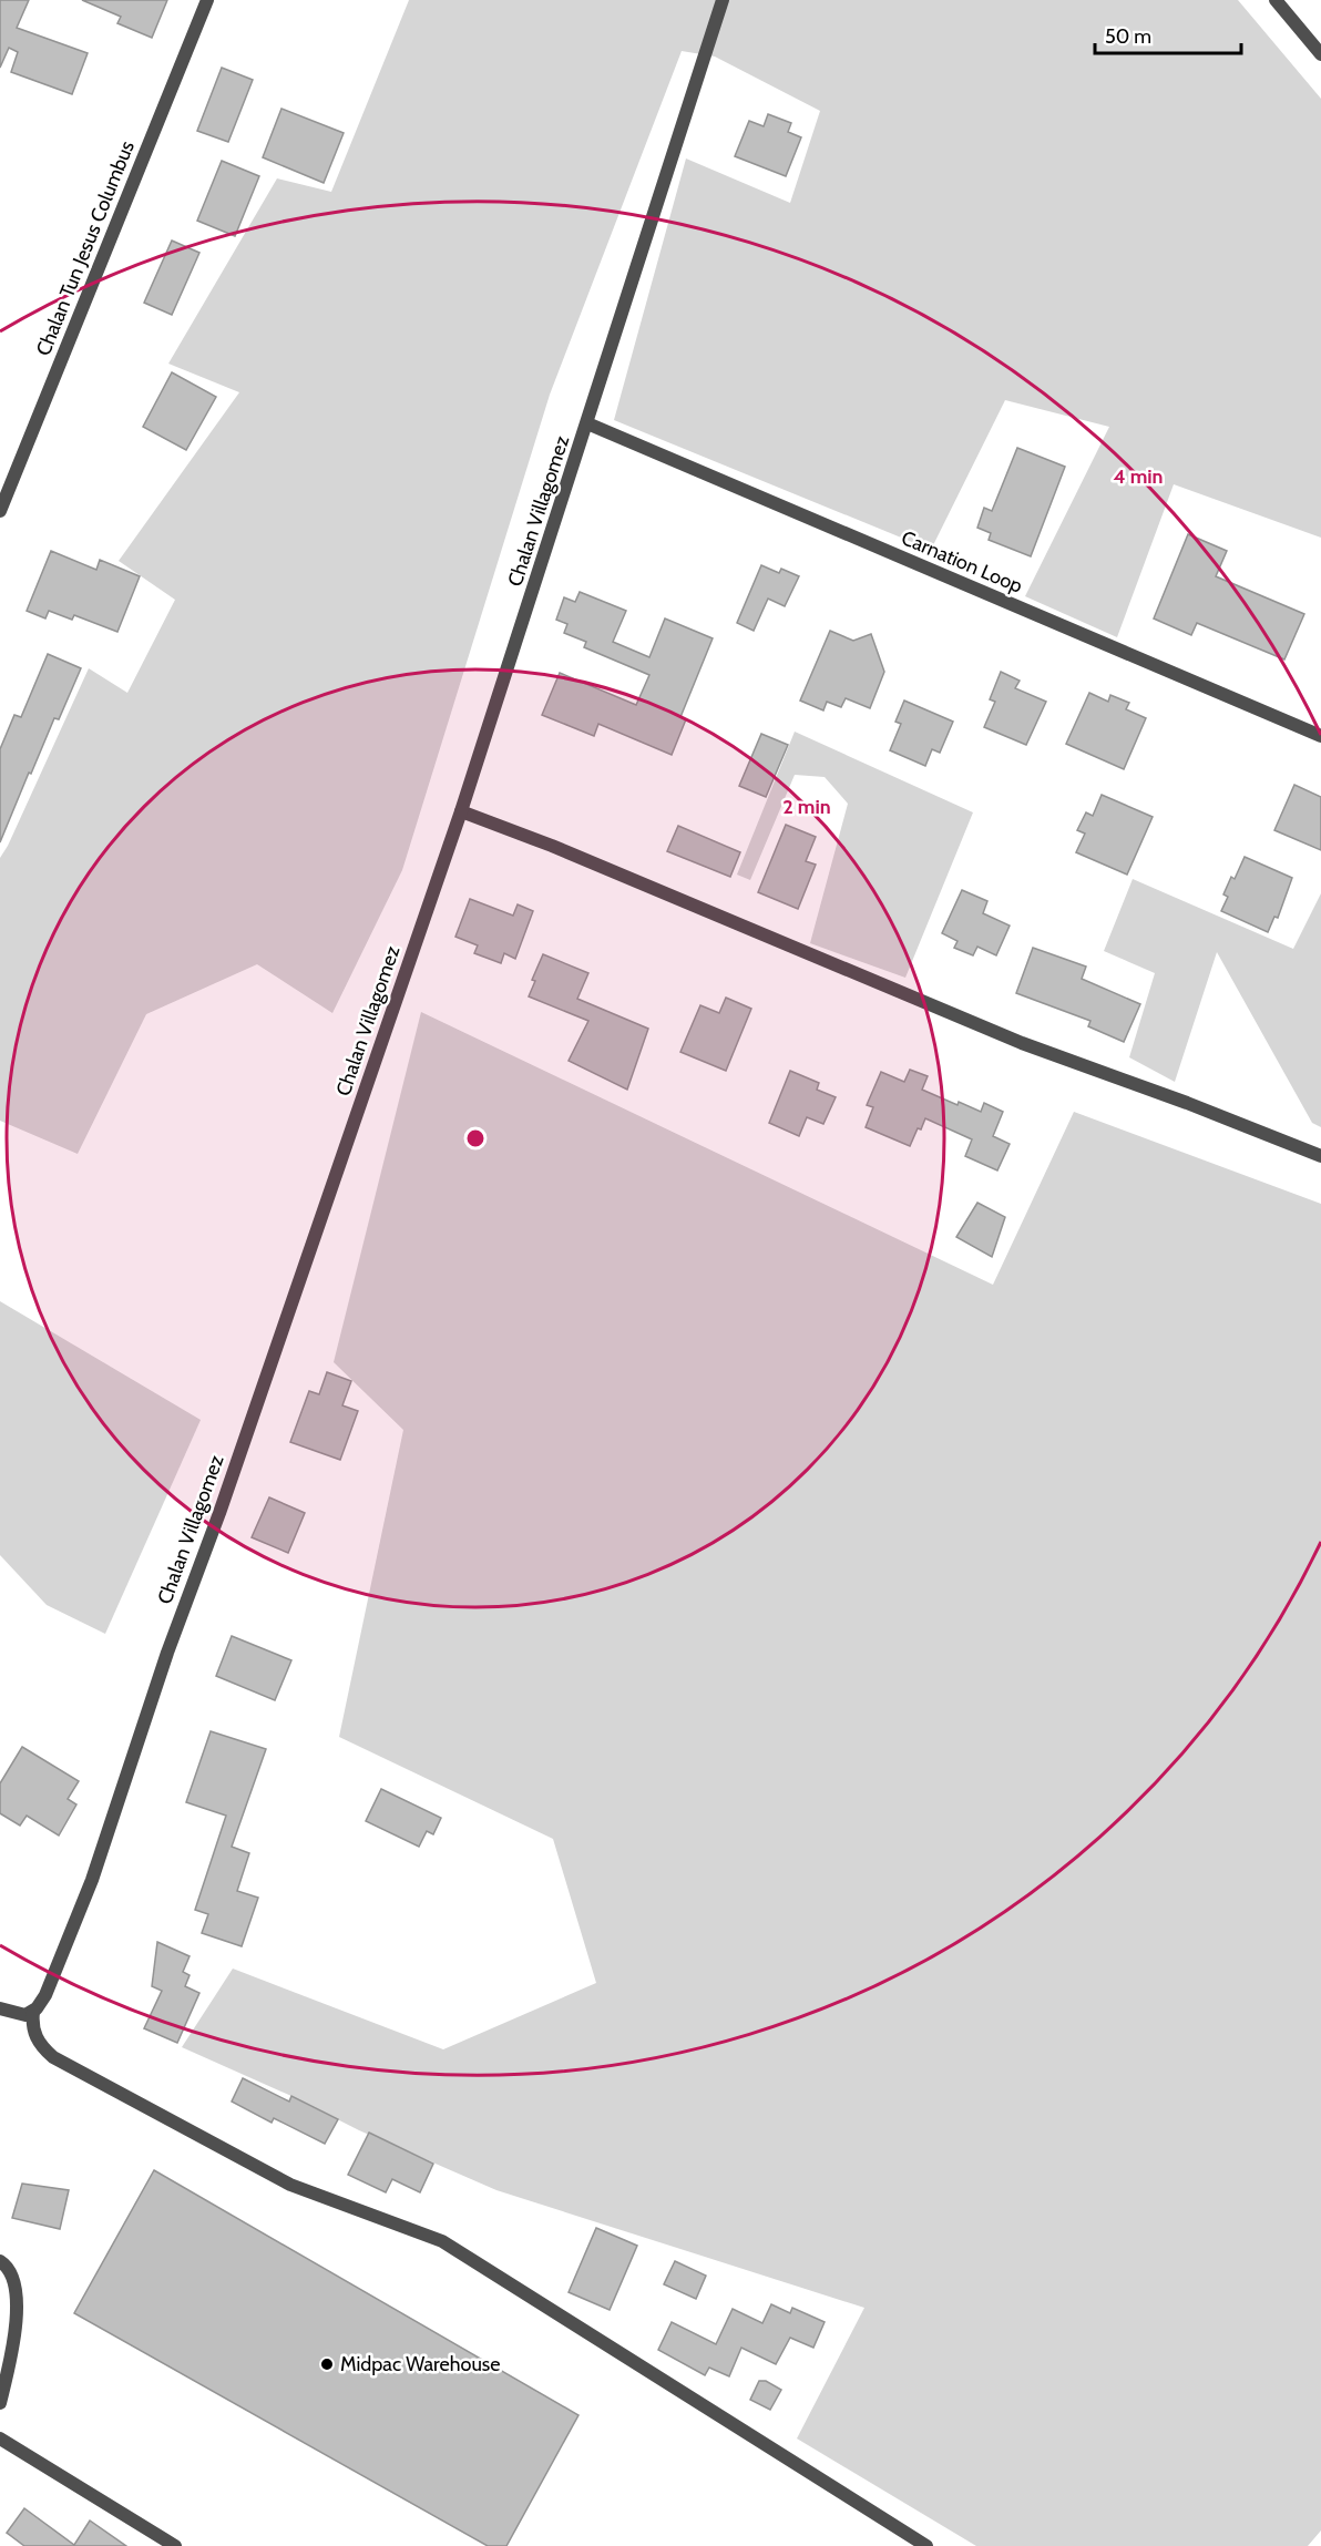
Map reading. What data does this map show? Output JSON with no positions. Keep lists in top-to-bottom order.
{
  "streets": {
    "street": ["Chalan Tun Jesus Columbus", "Chalan Villagomez", "Carnation Loop"]
  },
  "crossings": [
    ["Chalan Villagomez", "Carnation Loop"]
  ],
  "places": ["Midpac Warehouse"],
  "scale_bar": "50 m",
  "rings": ["4 min", "2 min"]
}
